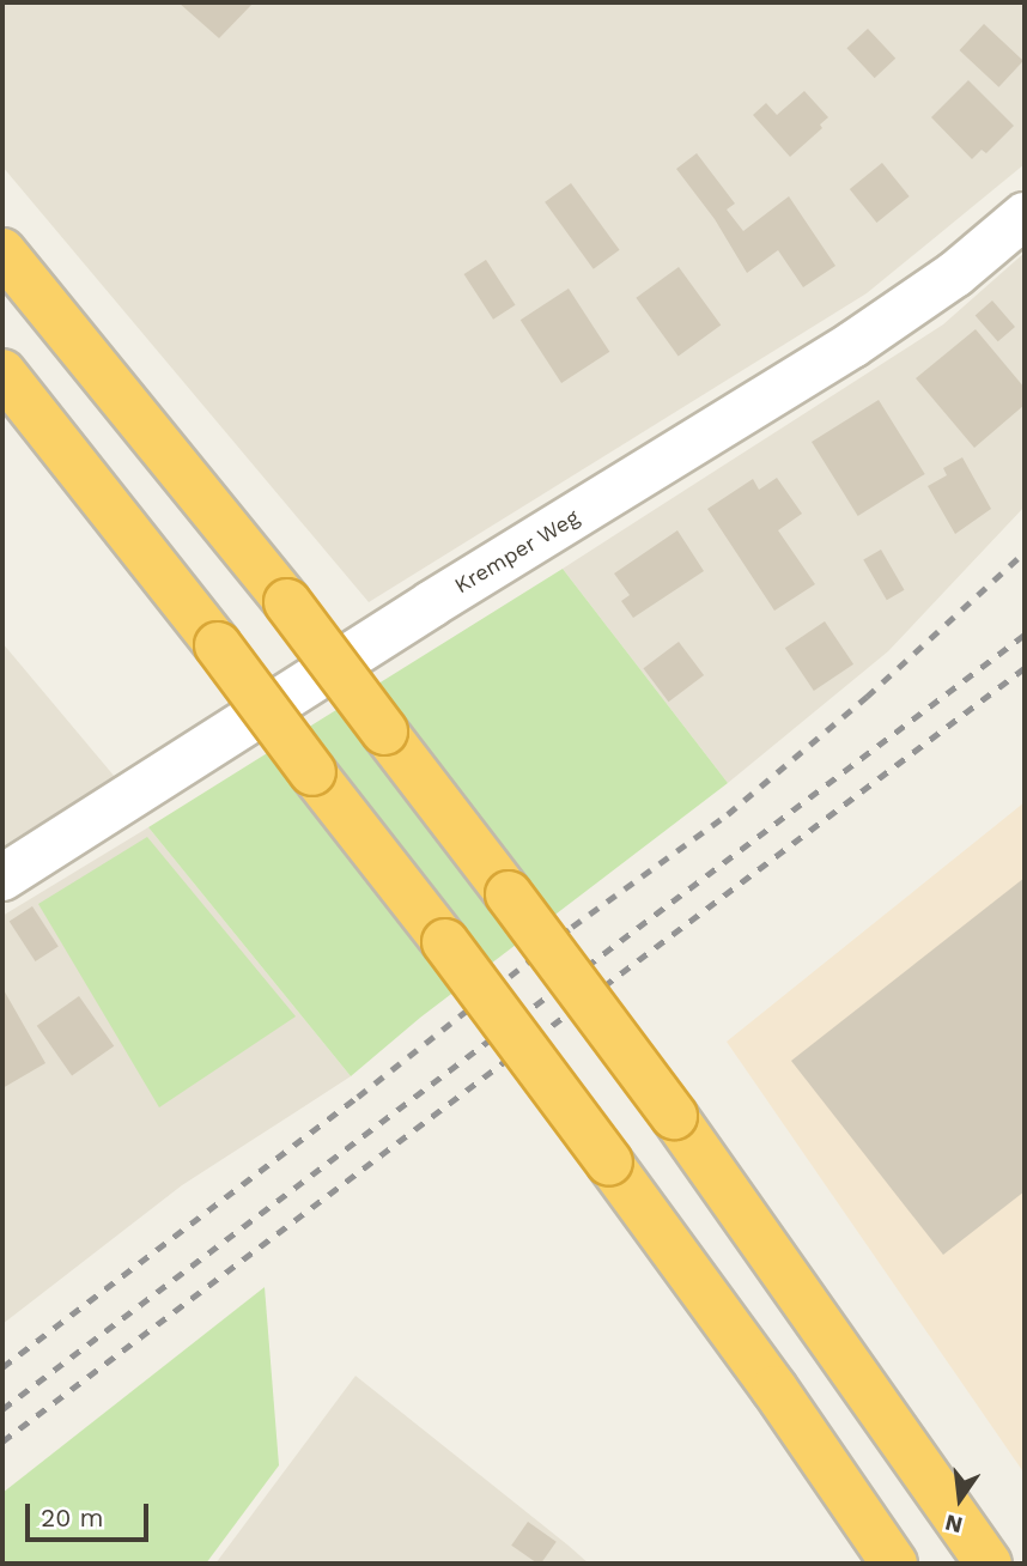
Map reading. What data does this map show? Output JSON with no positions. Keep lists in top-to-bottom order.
{
  "streets": {
    "street": ["Kremper Weg"]
  },
  "scale_bar": "20 m",
  "north": "bottom"
}
